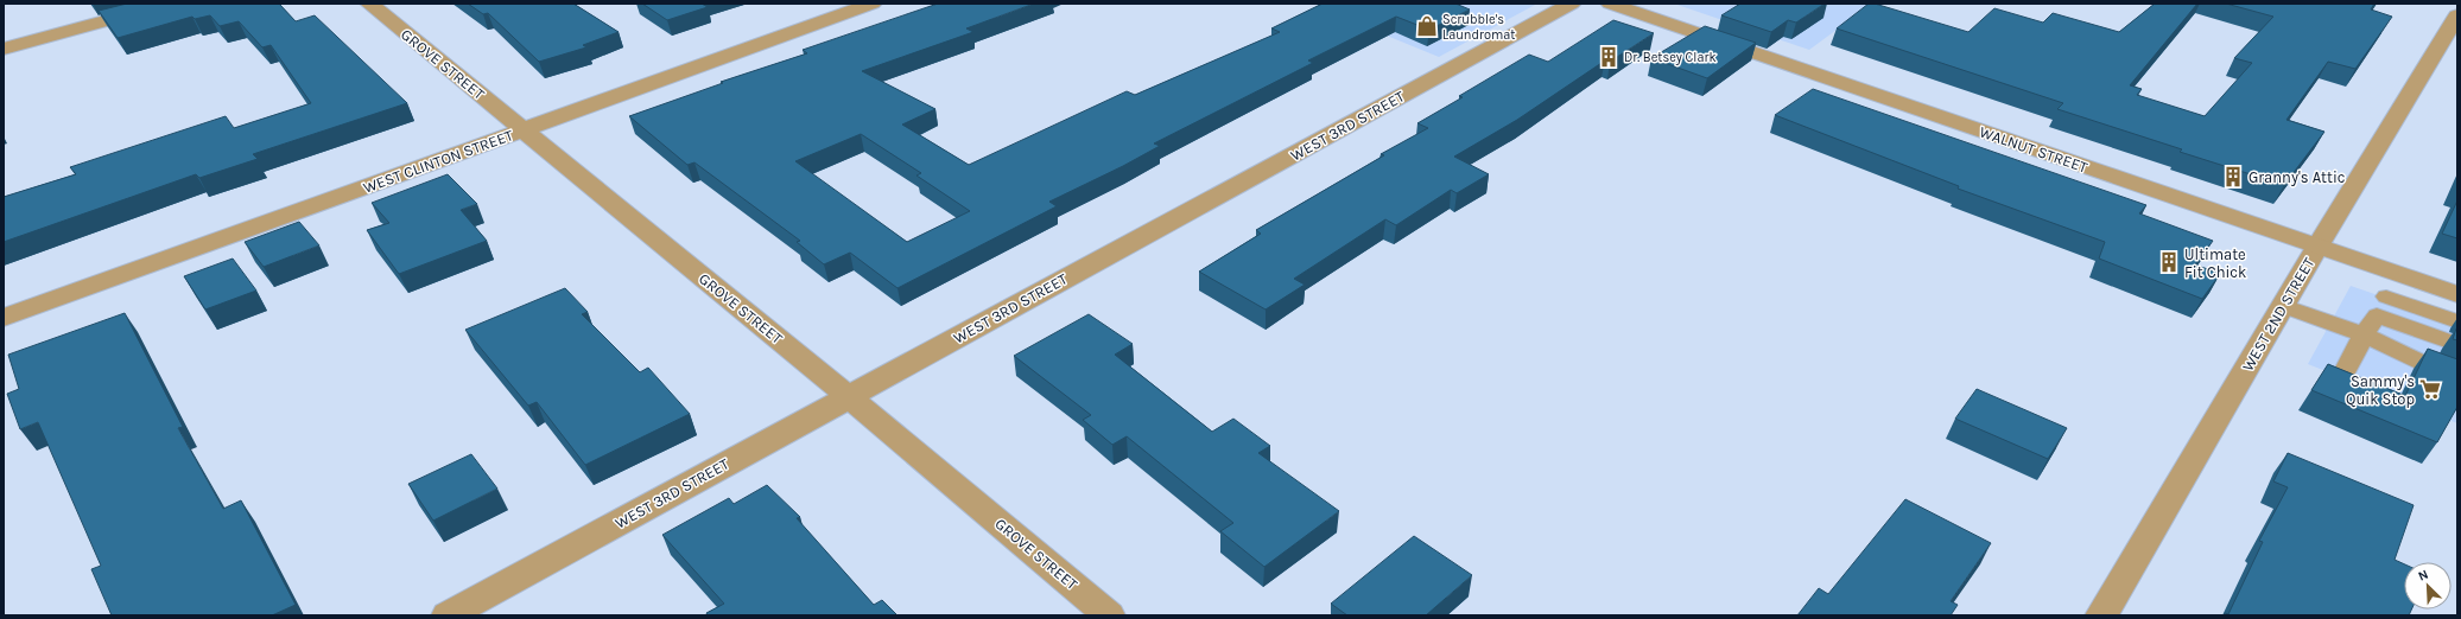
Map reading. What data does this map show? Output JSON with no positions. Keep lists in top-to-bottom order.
{
  "streets": {
    "street": [
      "GROVE STREET",
      "WEST 3RD STREET",
      "WALNUT STREET",
      "WEST CLINTON STREET",
      "WEST 2ND STREET"
    ]
  },
  "crossings": [
    ["GROVE STREET", "WEST 3RD STREET"],
    ["GROVE STREET", "WEST CLINTON STREET"],
    ["WALNUT STREET", "WEST 2ND STREET"]
  ],
  "places": {
    "shop": ["Scrubble's Laundromat"],
    "building": ["Dr. Betsey Clark", "Granny's Attic", "Ultimate Fit Chick"],
    "supermarket": ["Sammy's Quik Stop"]
  },
  "north": "top left"
}
